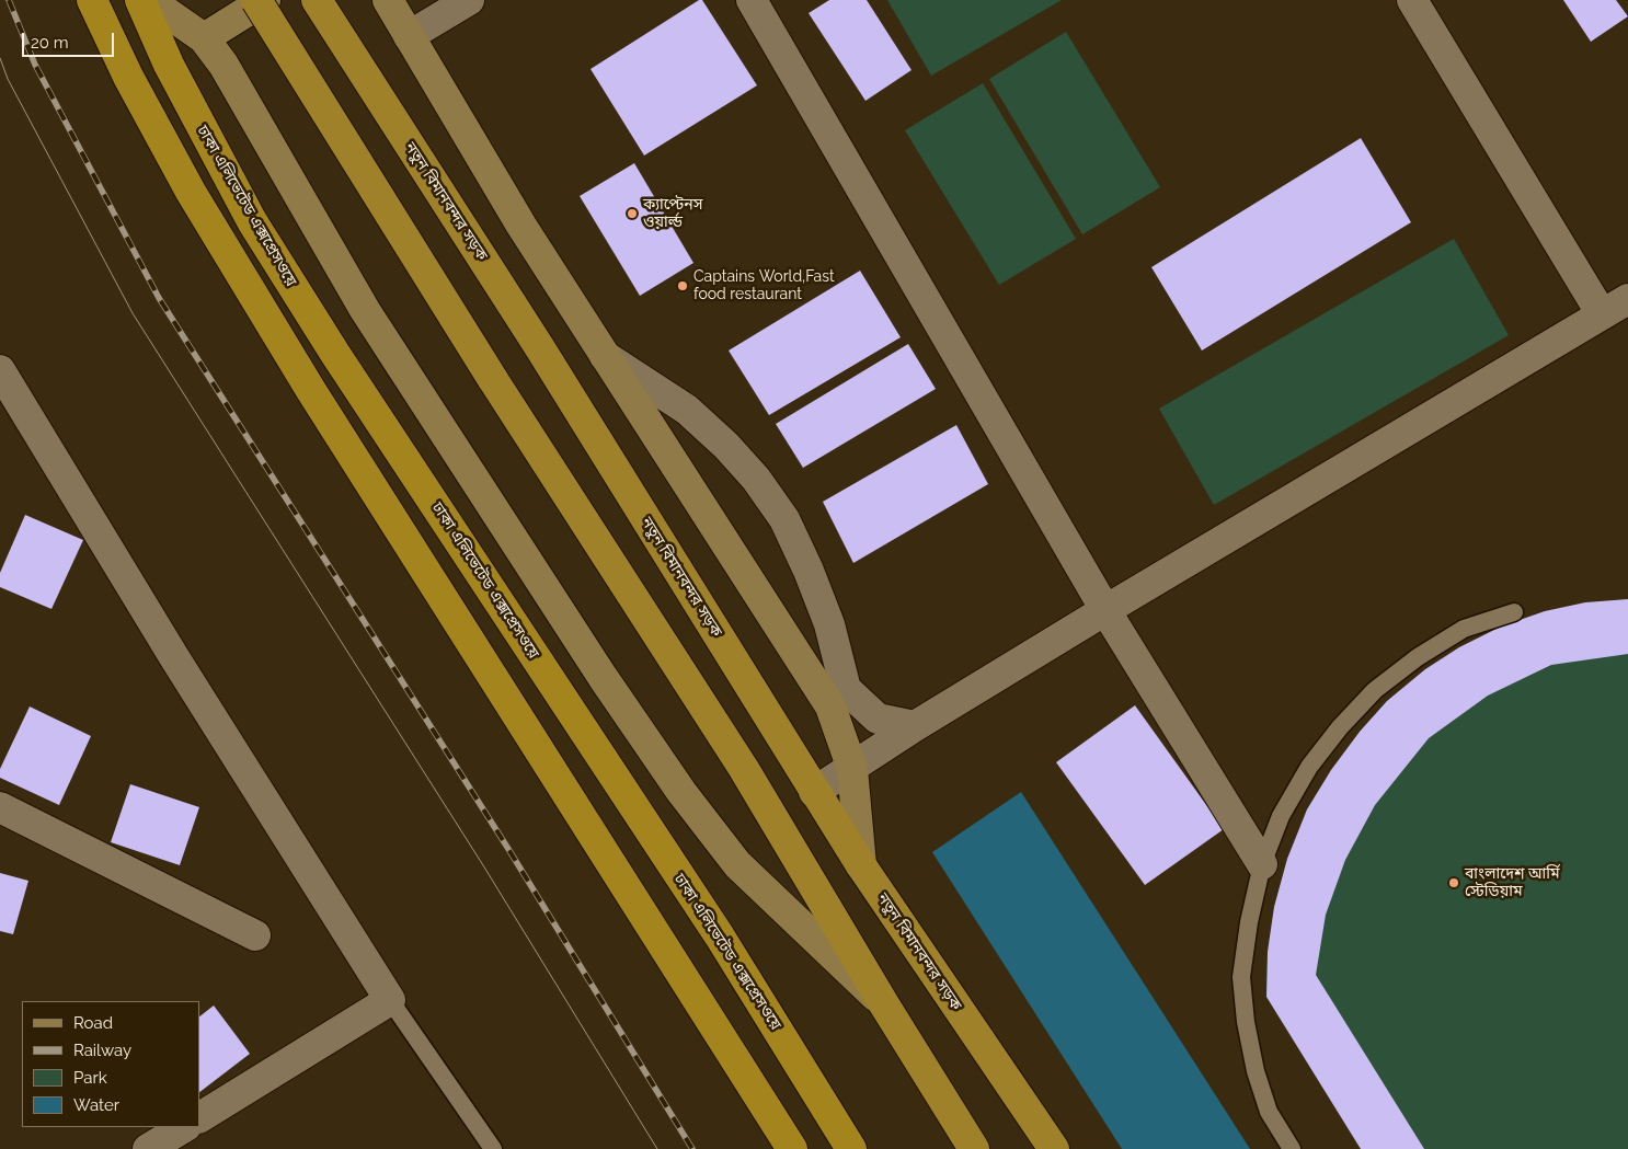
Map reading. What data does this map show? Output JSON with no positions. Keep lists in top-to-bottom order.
{
  "streets": {
    "highway": ["নতুন বিমানবন্দর সড়ক", "ঢাকা এলিভেটেড এক্সপ্রেসওয়ে"]
  },
  "places": ["ক্যাপ্টেনস ওয়ার্ল্ড", "Captains World,Fast food restaurant", "বাংলাদেশ আর্মি স্টেডিয়াম"],
  "legend": [
    "Road",
    "Railway",
    "Park",
    "Water"
  ],
  "scale_bar": "20 m"
}
